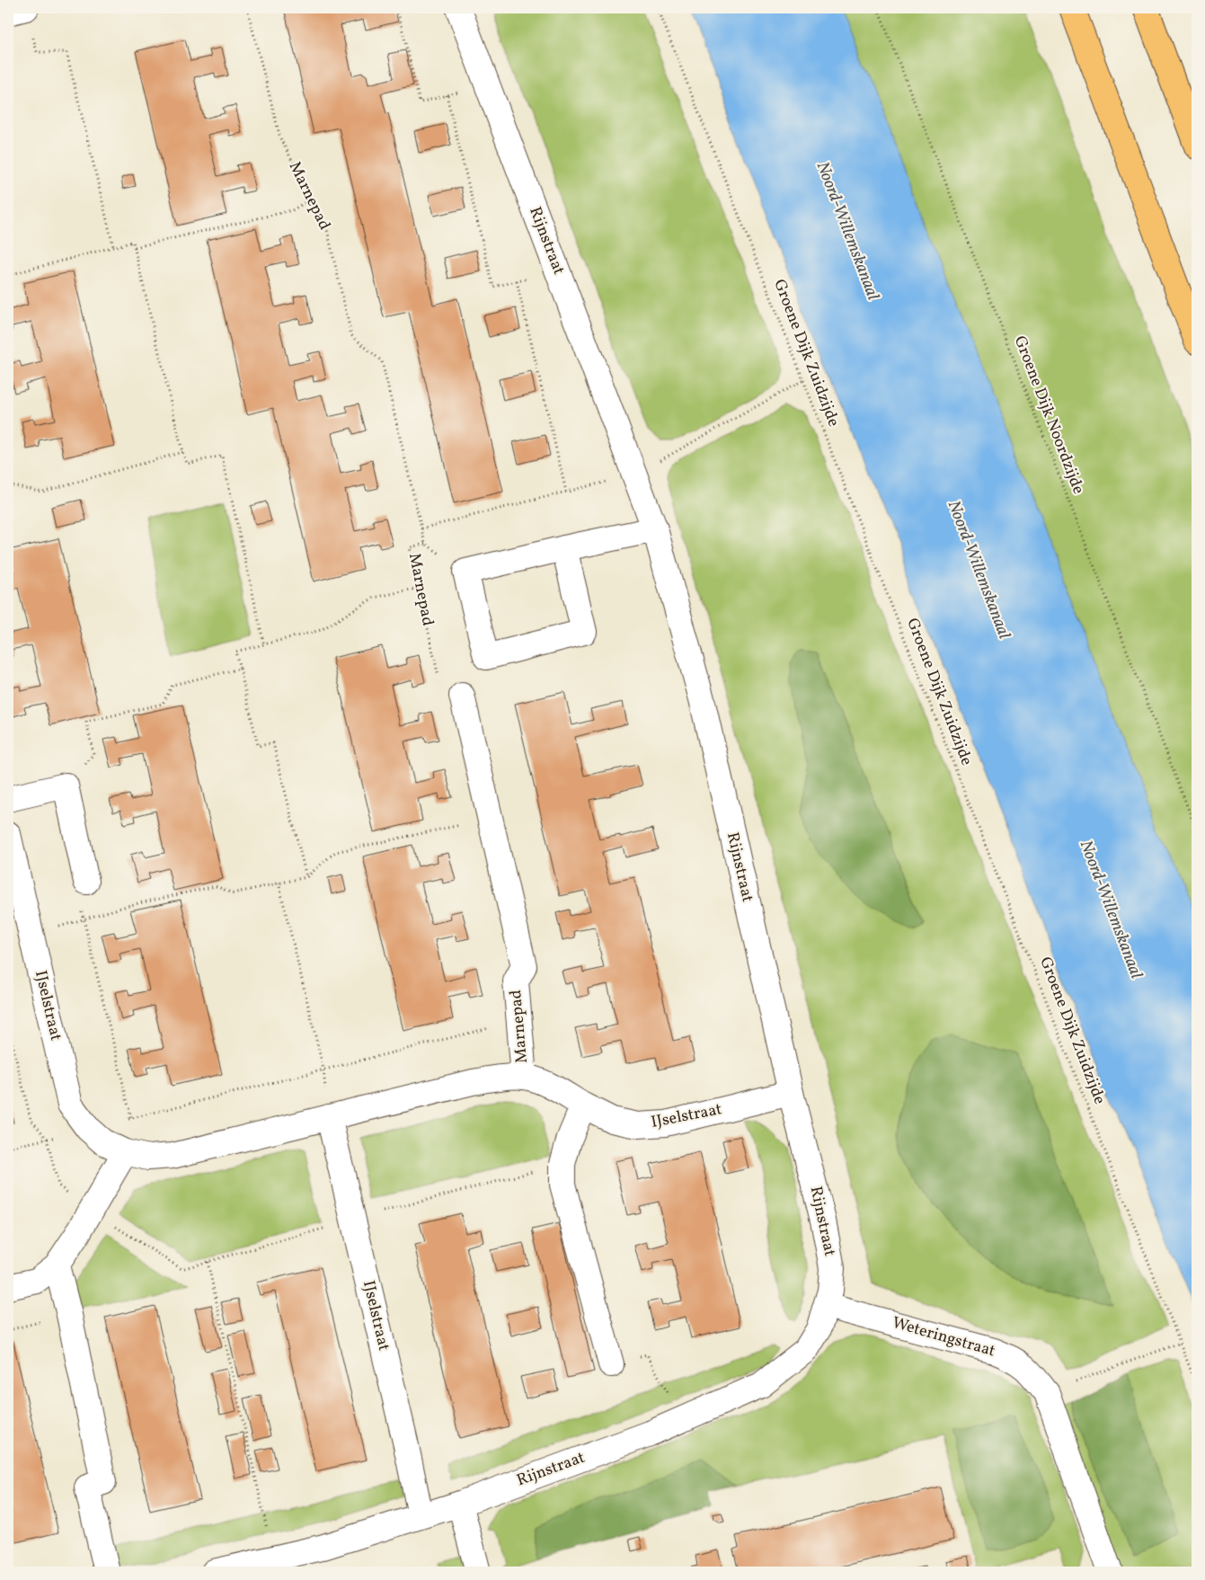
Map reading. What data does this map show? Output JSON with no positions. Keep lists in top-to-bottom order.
{
  "streets": {
    "street": [
      "Marnepad",
      "Rijnstraat",
      "IJselstraat",
      "Weteringstraat"
    ],
    "path": ["Groene Dijk Zuidzijde", "Groene Dijk Noordzijde"]
  },
  "crossings": [
    ["Marnepad", "IJselstraat"],
    ["Rijnstraat", "IJselstraat"],
    ["Rijnstraat", "Weteringstraat"]
  ],
  "water": ["Noord-Willemskanaal"]
}
